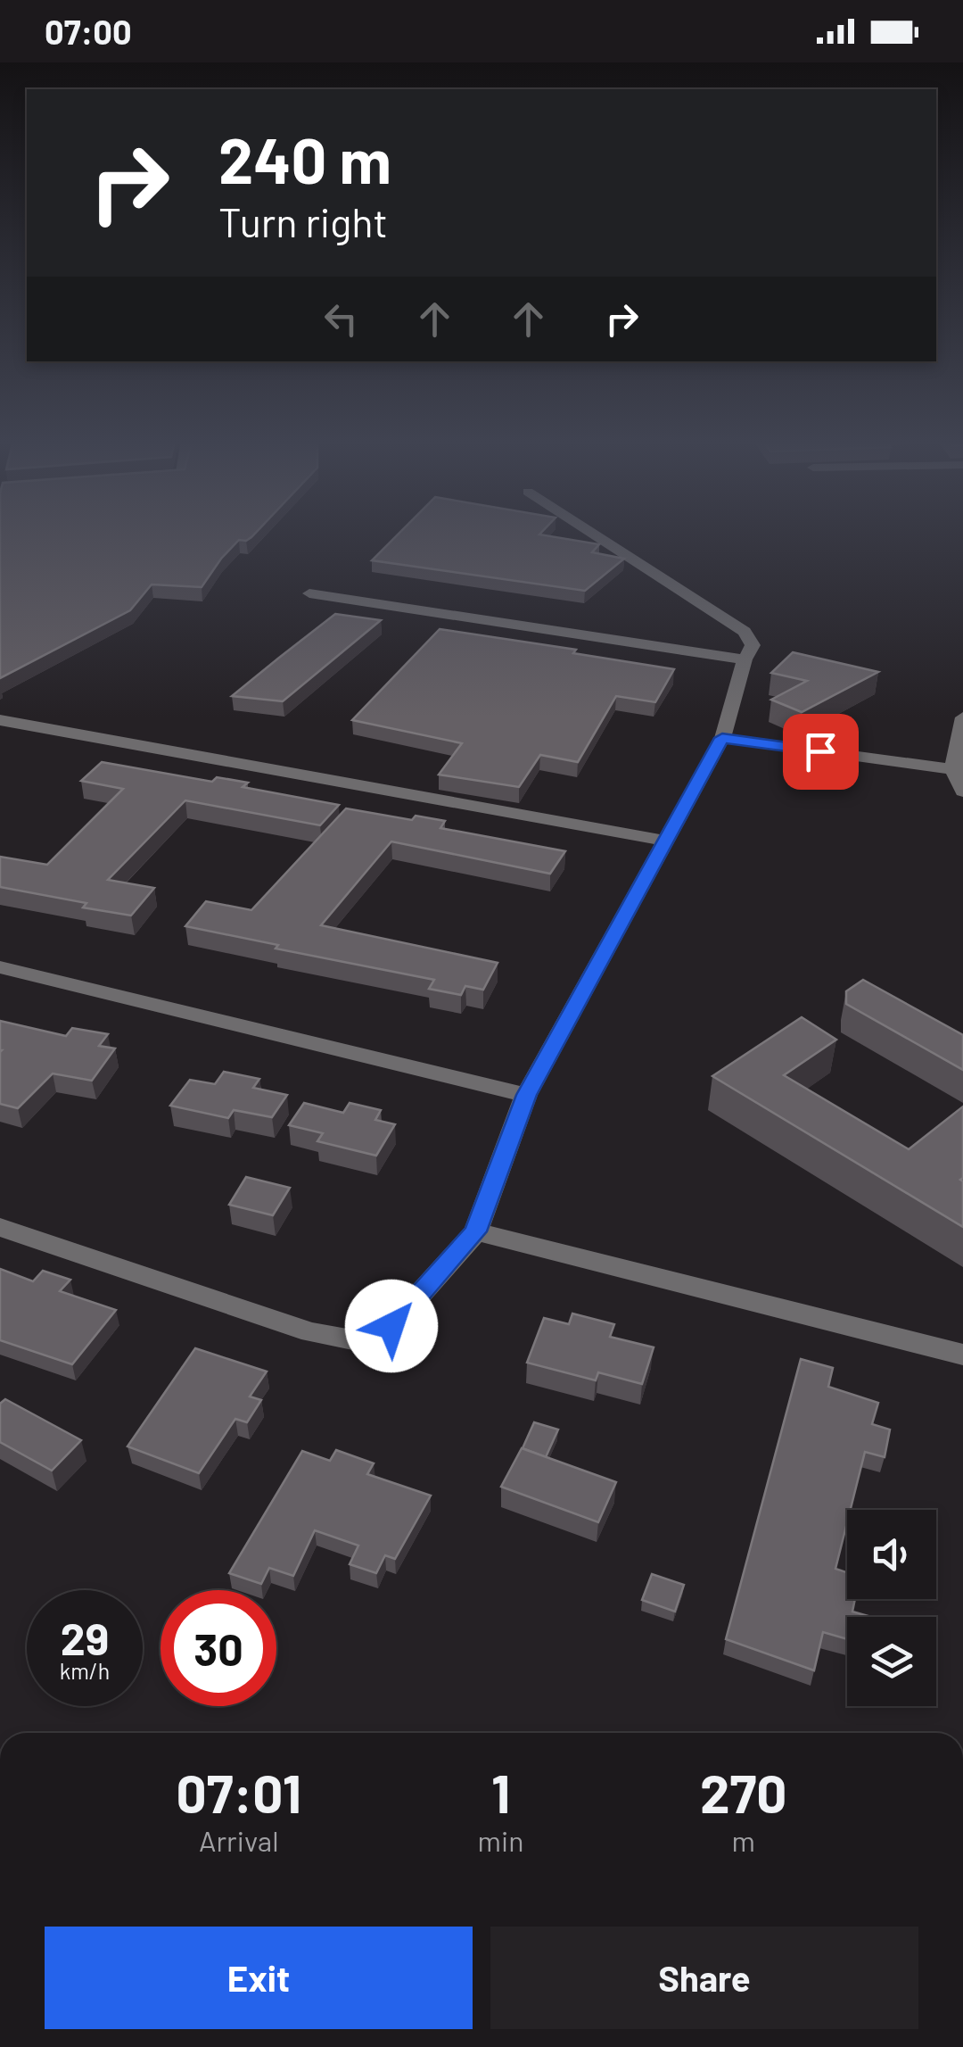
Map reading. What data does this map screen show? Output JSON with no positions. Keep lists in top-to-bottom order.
{
  "page": {
    "status": "07:00",
    "turn": ["240 m", "Turn right"],
    "speed": "29 km/h",
    "limit": "30",
    "eta": [
      "07:01",
      "Arrival",
      "1",
      "min",
      "270",
      "m"
    ],
    "buttons": ["Exit", "Share"]
  }
}
